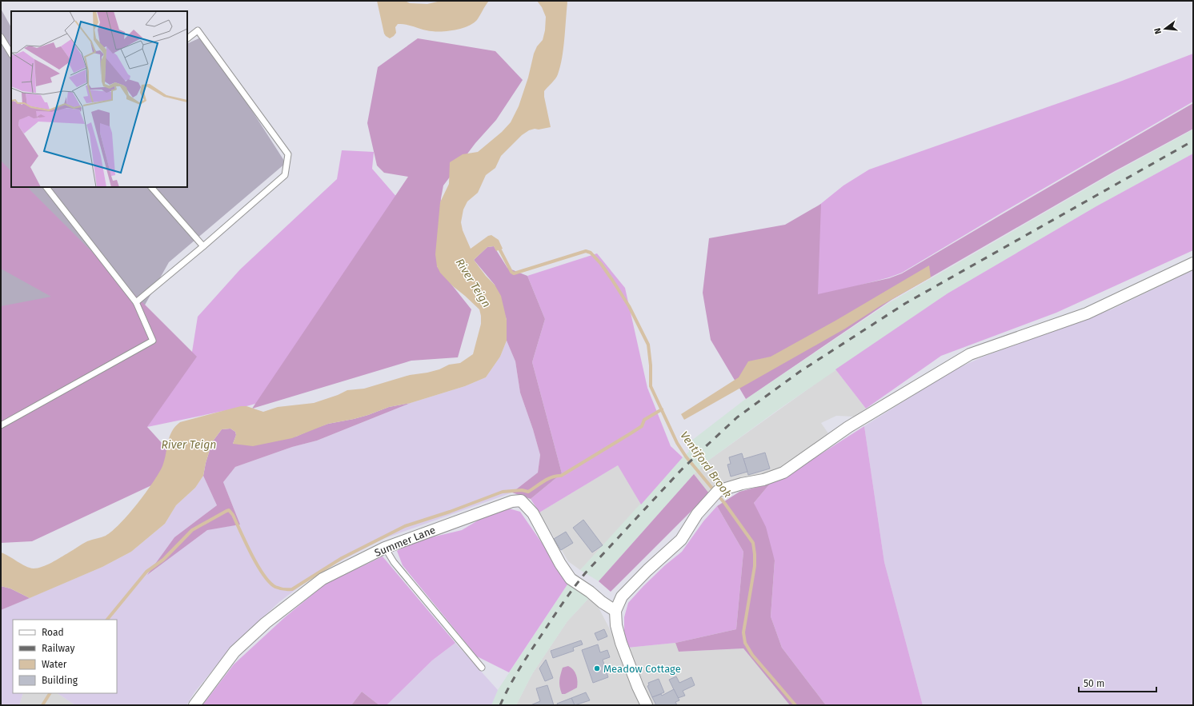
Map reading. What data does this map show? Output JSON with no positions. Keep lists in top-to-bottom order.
{
  "streets": {
    "street": ["Summer Lane"]
  },
  "water": ["River Teign", "Ventiford Brook"],
  "places": ["Meadow Cottage"],
  "legend": [
    "Road",
    "Railway",
    "Water",
    "Building"
  ],
  "scale_bar": "50 m",
  "north": "left"
}
